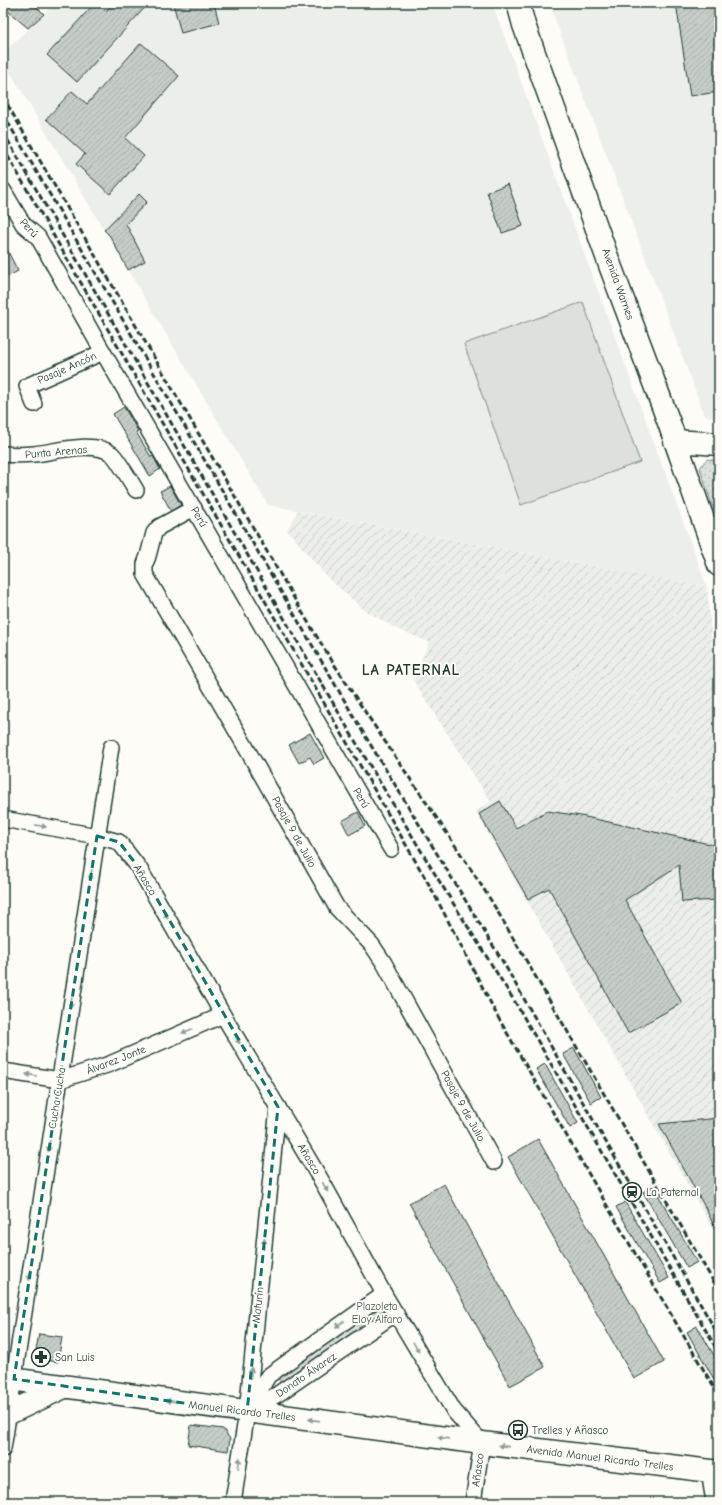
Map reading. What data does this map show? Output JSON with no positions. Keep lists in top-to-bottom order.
{
  "streets": {
    "main road": ["Avenida Warnes", "Manuel Ricardo Trelles", "Avenida Manuel Ricardo Trelles"],
    "street": [
      "Perú",
      "Pasaje Ancón",
      "Punta Arenas",
      "Pasaje 9 de Julio",
      "Añasco",
      "Álvarez Jonte",
      "Cucha Cucha",
      "Maturín",
      "Donato Álvarez"
    ]
  },
  "crossings": [
    ["Perú", "Pasaje Ancón"],
    ["Perú", "Pasaje 9 de Julio"],
    ["Añasco", "Álvarez Jonte"],
    ["Añasco", "Cucha Cucha"],
    ["Añasco", "Maturín"],
    ["Añasco", "Donato Álvarez"],
    ["Añasco", "Manuel Ricardo Trelles"],
    ["Añasco", "Avenida Manuel Ricardo Trelles"],
    ["Álvarez Jonte", "Cucha Cucha"],
    ["Cucha Cucha", "Manuel Ricardo Trelles"],
    ["Maturín", "Donato Álvarez"],
    ["Maturín", "Manuel Ricardo Trelles"],
    ["Donato Álvarez", "Manuel Ricardo Trelles"],
    ["Manuel Ricardo Trelles", "Avenida Manuel Ricardo Trelles"]
  ],
  "one_way": [
    "Añasco",
    "Álvarez Jonte",
    "Cucha Cucha",
    "Maturín",
    "Manuel Ricardo Trelles",
    "Avenida Manuel Ricardo Trelles"
  ],
  "districts": ["LA PATERNAL"],
  "parks": ["Plazoleta Eloy Alfaro"],
  "places": {
    "station": ["La Paternal"],
    "pharmacy": ["San Luis"],
    "bus stop": ["Trelles y Añasco"]
  }
}
